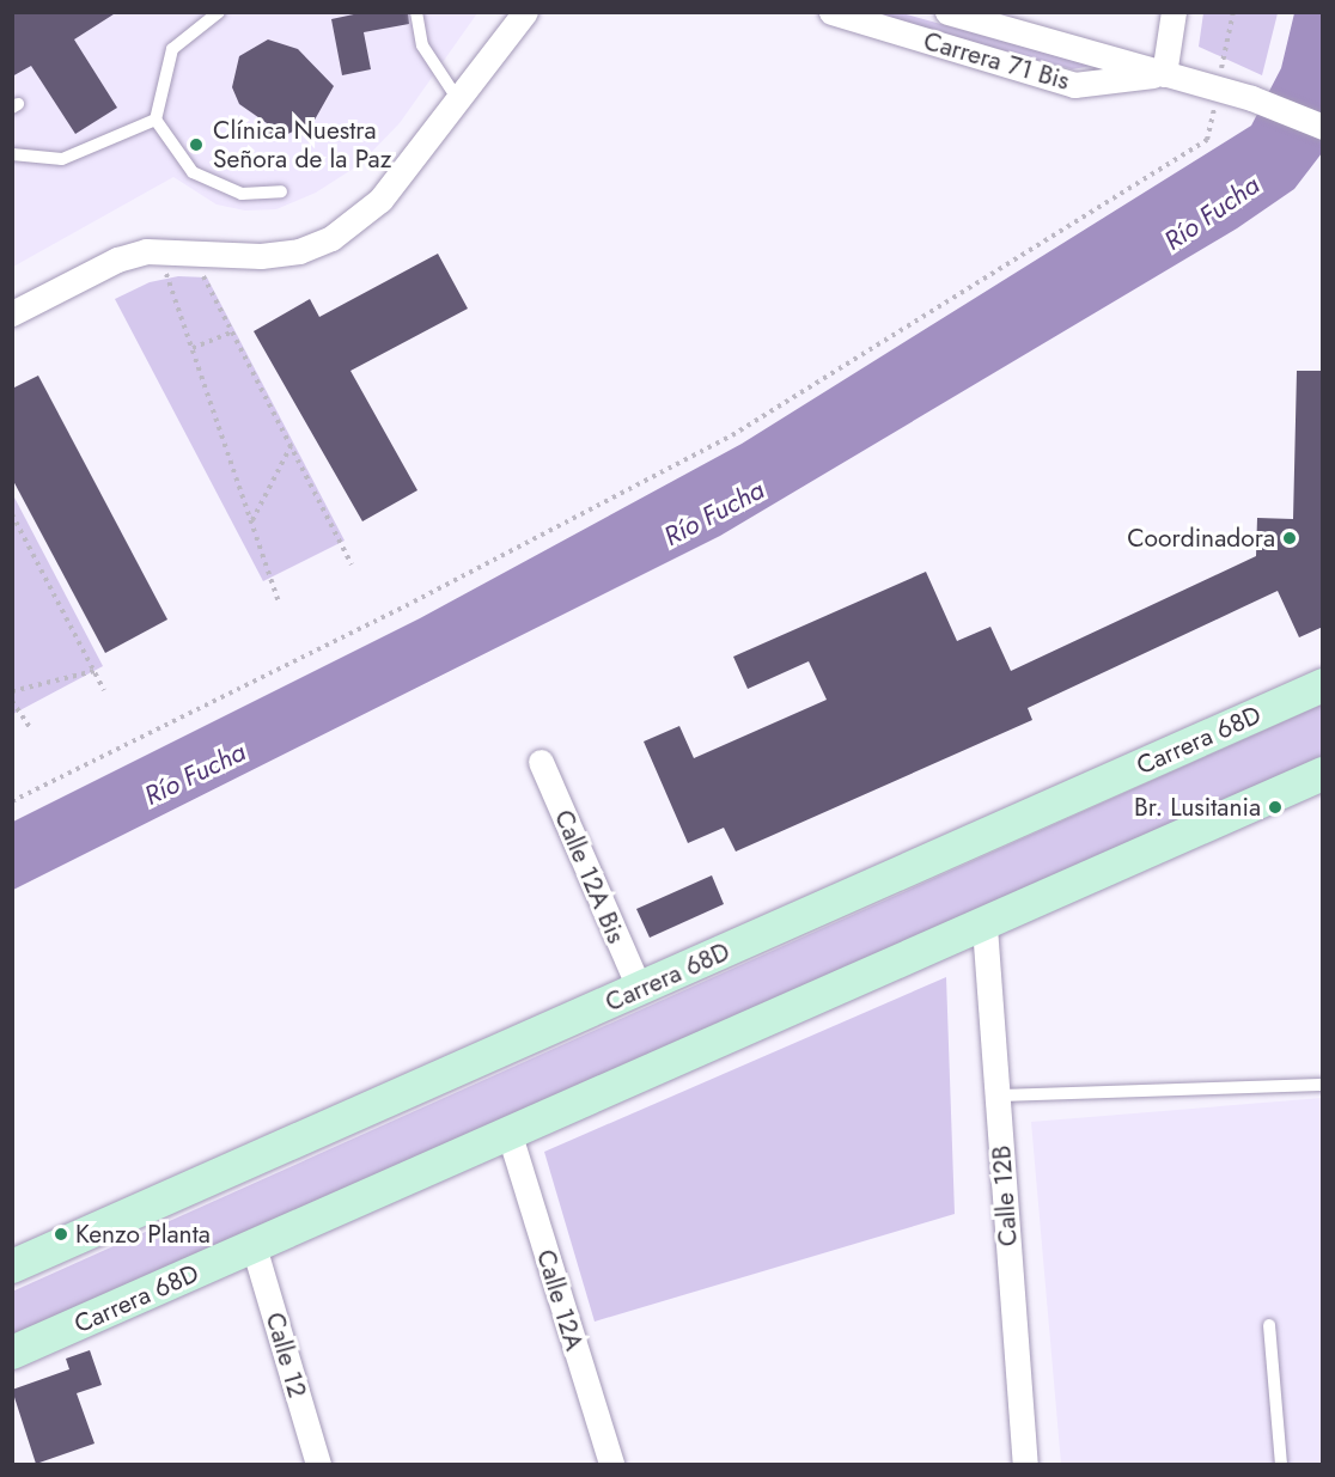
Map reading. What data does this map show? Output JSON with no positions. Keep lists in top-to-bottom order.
{
  "streets": {
    "main road": ["Carrera 68D"],
    "street": [
      "Carrera 71 Bis",
      "Calle 12A Bis",
      "Calle 12B",
      "Calle 12A",
      "Calle 12"
    ]
  },
  "crossings": [
    ["Carrera 68D", "Calle 12A Bis"],
    ["Carrera 68D", "Calle 12B"],
    ["Carrera 68D", "Calle 12A"],
    ["Carrera 68D", "Calle 12"]
  ],
  "water": ["Río Fucha"],
  "places": [
    "Clínica Nuestra Señora de la Paz",
    "Coordinadora",
    "Br. Lusitania",
    "Kenzo Planta"
  ]
}
